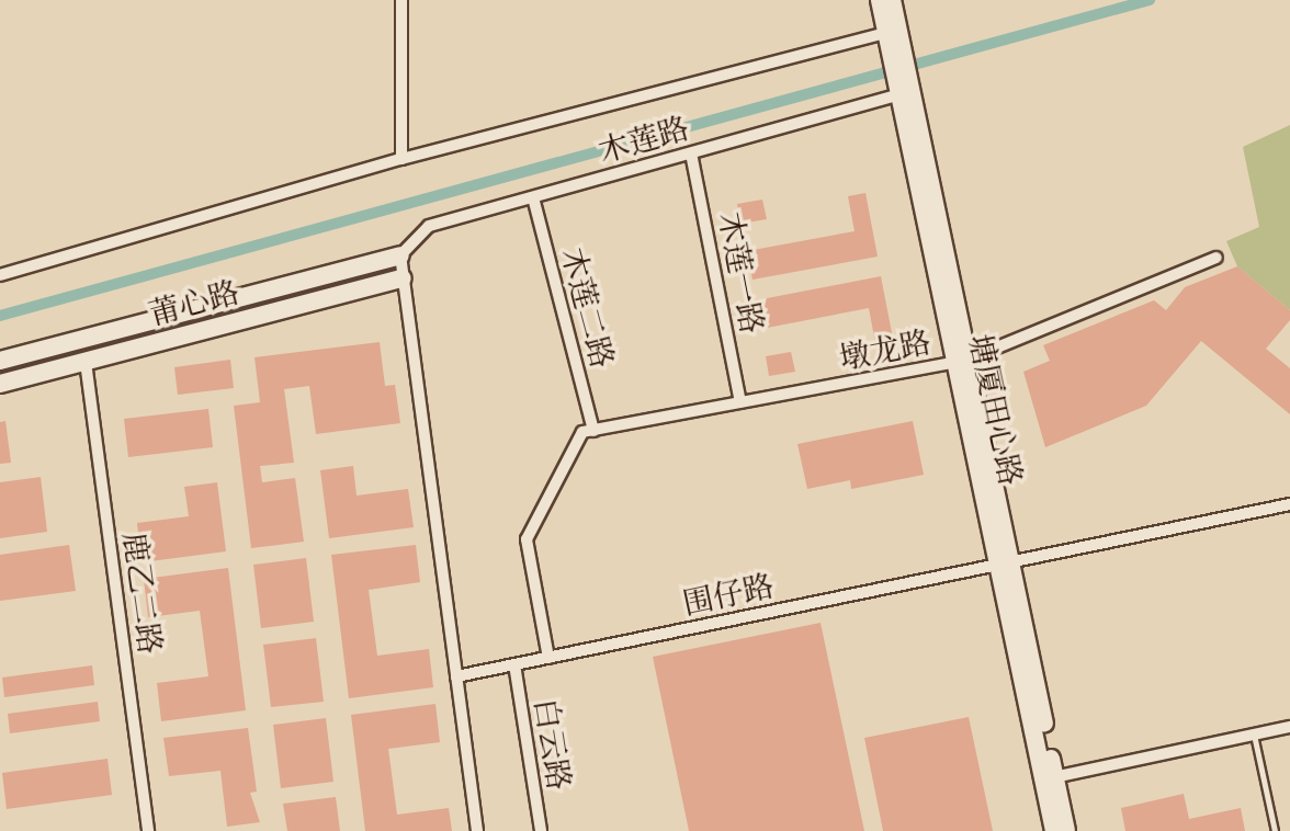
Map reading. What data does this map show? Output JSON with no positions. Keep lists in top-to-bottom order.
{
  "streets": {
    "main road": ["莆心路", "塘厦田心路"],
    "street": [
      "木莲路",
      "木莲一路",
      "木莲二路",
      "墩龙路",
      "鹿乙二路",
      "围仔路",
      "白云路"
    ]
  },
  "crossings": [
    ["木莲路", "木莲一路"],
    ["木莲路", "莆心路"],
    ["木莲路", "木莲二路"],
    ["木莲路", "塘厦田心路"],
    ["木莲一路", "墩龙路"],
    ["莆心路", "鹿乙二路"],
    ["木莲二路", "墩龙路"],
    ["墩龙路", "塘厦田心路"],
    ["塘厦田心路", "围仔路"],
    ["围仔路", "白云路"]
  ]
}
